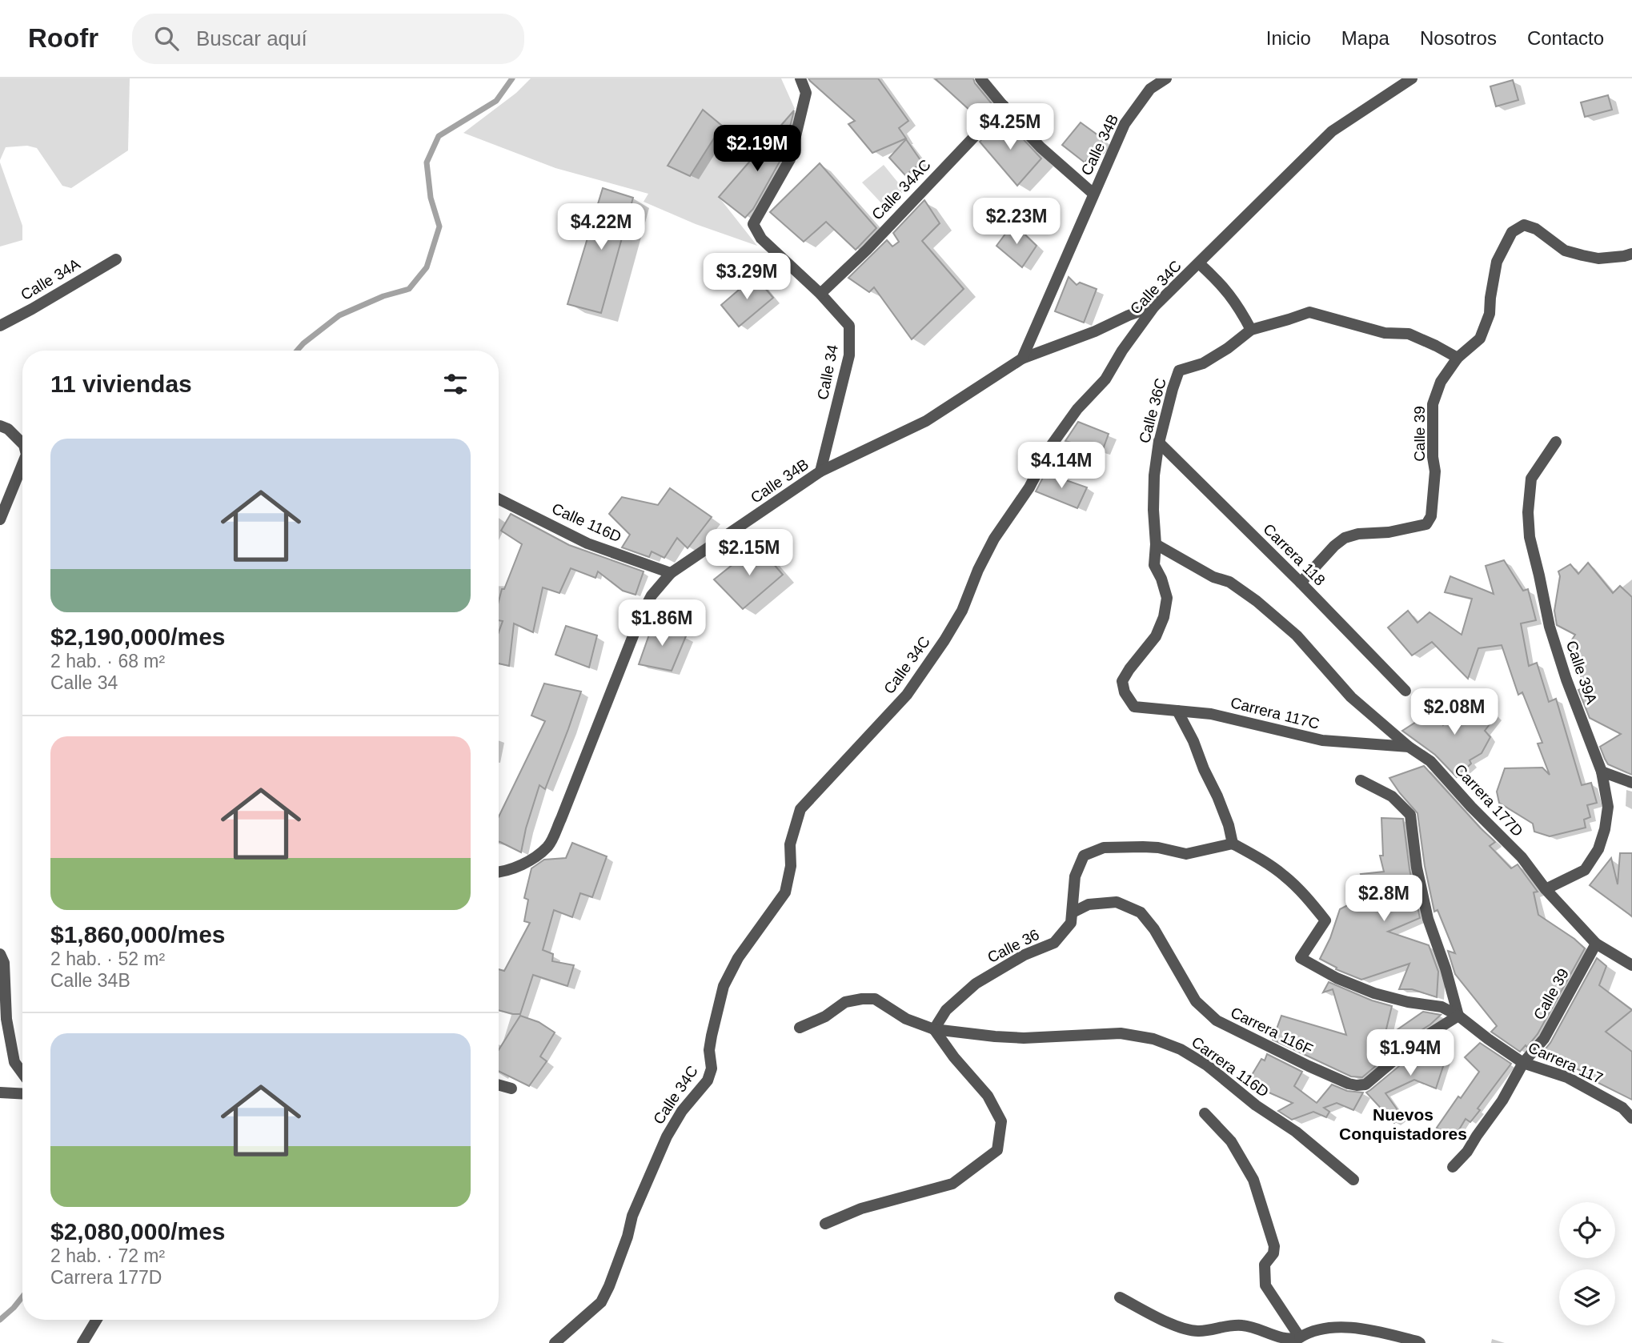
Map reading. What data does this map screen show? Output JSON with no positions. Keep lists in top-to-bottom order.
{
  "streets": {
    "street": [
      "Calle 34B",
      "Calle 34AC",
      "Calle 34A",
      "Calle 34C",
      "Calle 34",
      "Calle 36C",
      "Calle 39",
      "Calle 116D",
      "Carrera 118",
      "Calle 39A",
      "Carrera 117C",
      "Carrera 177D",
      "Calle 36",
      "Carrera 116F",
      "Carrera 117",
      "Carrera 116D"
    ]
  },
  "crossings": [
    ["Calle 34B", "Calle 34C"],
    ["Calle 34B", "Calle 34"],
    ["Calle 34B", "Calle 116D"],
    ["Calle 34AC", "Calle 34"],
    ["Calle 36C", "Calle 39"],
    ["Calle 36C", "Carrera 118"],
    ["Calle 36C", "Carrera 117C"],
    ["Calle 36C", "Carrera 177D"],
    ["Calle 39", "Carrera 118"],
    ["Calle 39", "Carrera 177D"],
    ["Calle 39", "Carrera 117"],
    ["Calle 39A", "Carrera 177D"],
    ["Carrera 117C", "Carrera 177D"],
    ["Calle 36", "Carrera 116F"],
    ["Calle 36", "Carrera 117"],
    ["Calle 36", "Carrera 116D"],
    ["Carrera 116F", "Carrera 117"]
  ],
  "districts": ["Nuevos Conquistadores"],
  "page": {
    "header": "Roofr",
    "search": "Buscar aquí",
    "nav": [
      "Inicio",
      "Mapa",
      "Nosotros",
      "Contacto"
    ],
    "price": [
      "$4.25M",
      "$2.19M",
      "$2.23M",
      "$4.22M",
      "$3.29M",
      "$4.14M",
      "$2.15M",
      "$1.86M",
      "$2.08M",
      "$2.8M",
      "$1.94M"
    ],
    "heading": "11 viviendas",
    "list": [
      {
        "name": "$2,190,000/mes",
        "note": "2 hab. · 68 m² · Calle 34"
      },
      {
        "name": "$1,860,000/mes",
        "note": "2 hab. · 52 m² · Calle 34B"
      },
      {
        "name": "$2,080,000/mes",
        "note": "2 hab. · 72 m² · Carrera 177D"
      }
    ]
  }
}
